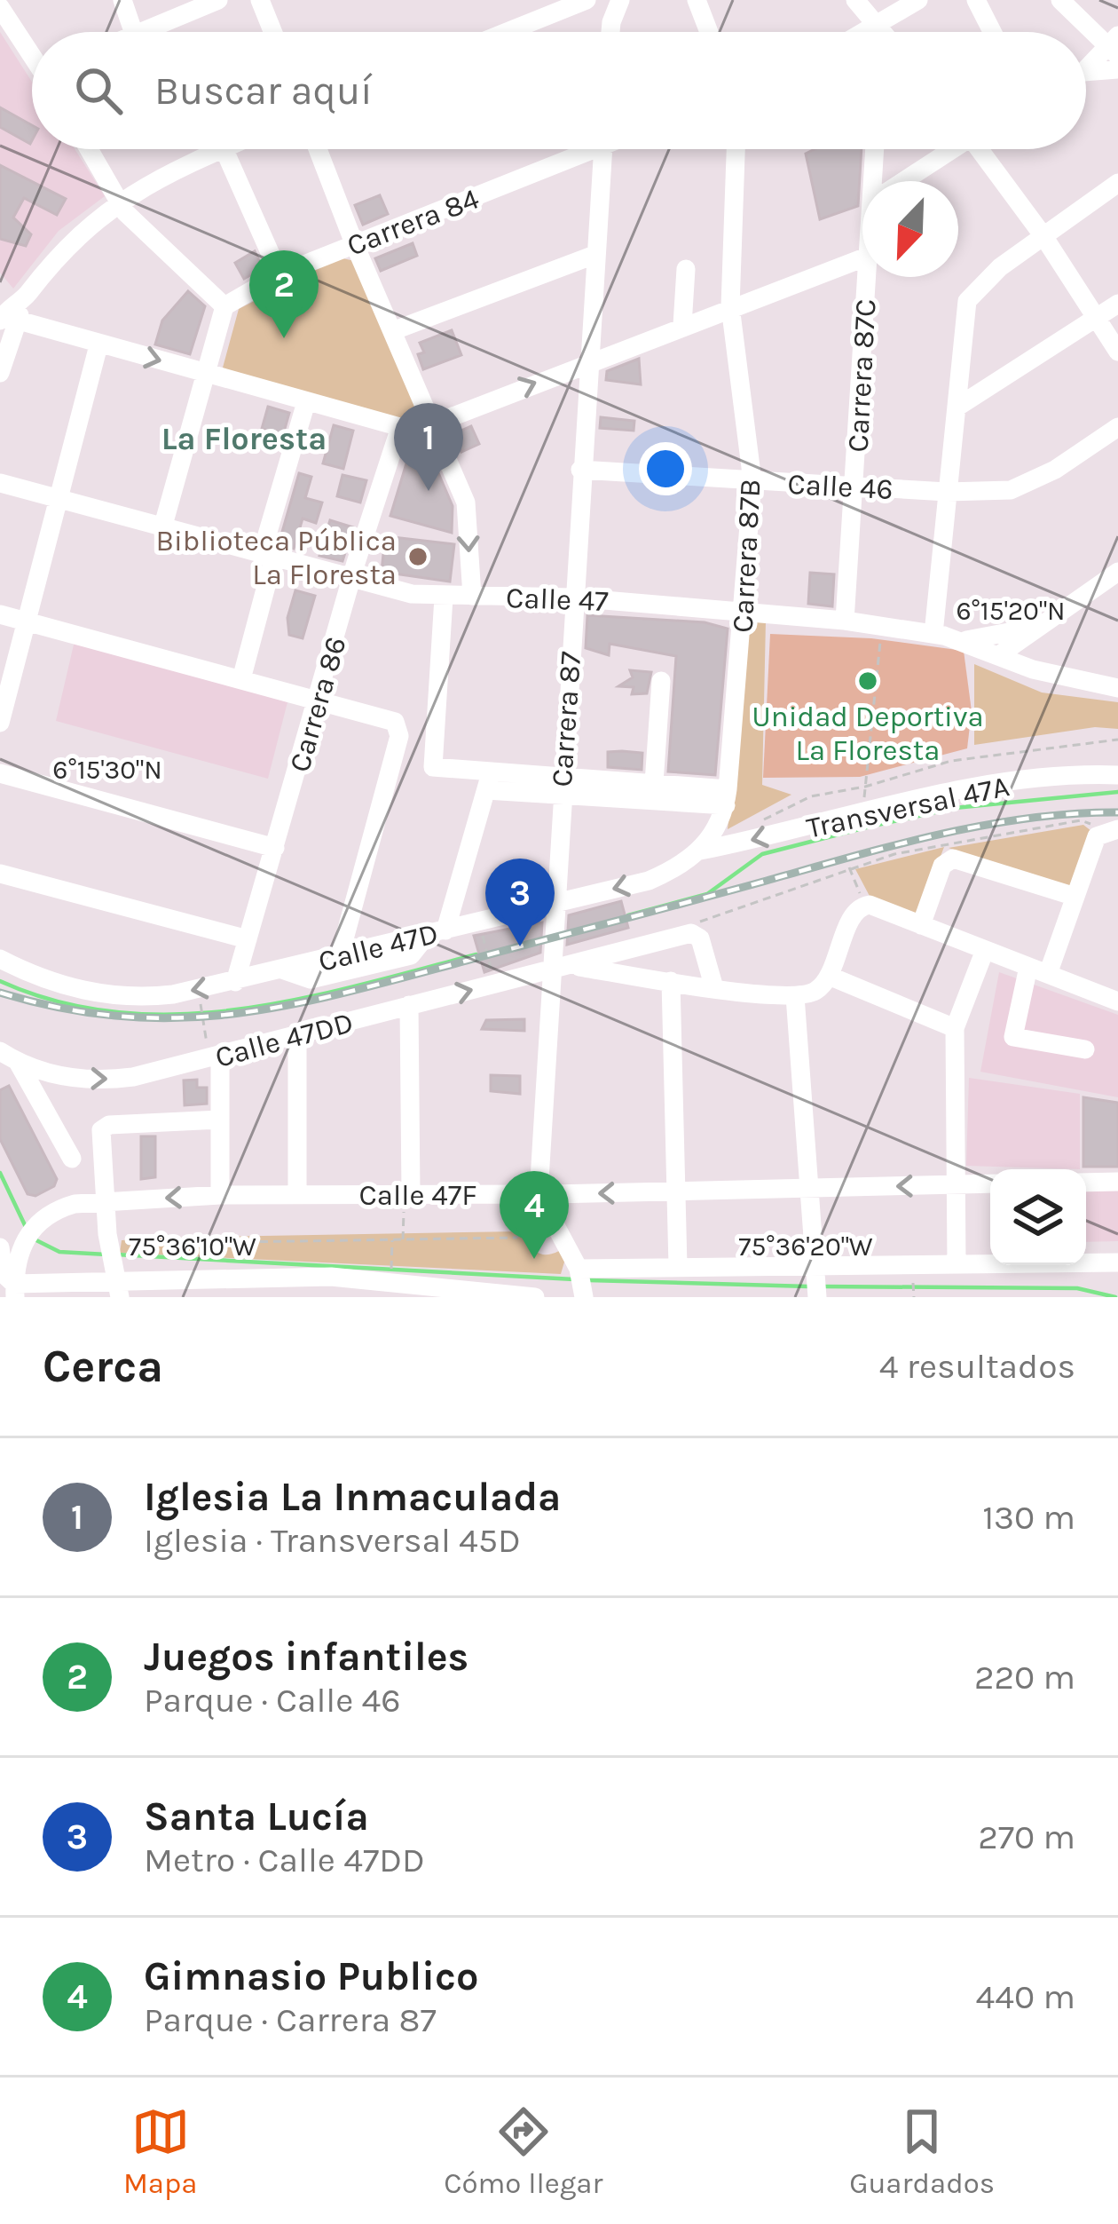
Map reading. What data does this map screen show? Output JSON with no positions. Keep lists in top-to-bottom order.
{
  "streets": {
    "street": [
      "Carrera 84",
      "Carrera 87C",
      "Calle 46",
      "Carrera 87B",
      "Calle 47",
      "Carrera 86",
      "Carrera 87",
      "Transversal 47A",
      "Calle 47D",
      "Calle 47DD",
      "Calle 47F"
    ]
  },
  "crossings": [
    ["Carrera 87C", "Calle 46"],
    ["Carrera 87C", "Calle 47"],
    ["Calle 46", "Carrera 87B"],
    ["Calle 46", "Carrera 87"],
    ["Carrera 87B", "Calle 47"],
    ["Carrera 87B", "Calle 47D"],
    ["Calle 47", "Carrera 86"],
    ["Calle 47", "Carrera 87"],
    ["Carrera 86", "Calle 47D"],
    ["Carrera 87", "Calle 47D"],
    ["Carrera 87", "Calle 47DD"],
    ["Carrera 87", "Calle 47F"],
    ["Transversal 47A", "Calle 47D"]
  ],
  "districts": ["La Floresta"],
  "places": ["Biblioteca Pública La Floresta", "Unidad Deportiva La Floresta"],
  "north": "bottom left",
  "page": {
    "search": "Buscar aquí",
    "pins": [
      "2",
      "1",
      "3",
      "4"
    ],
    "heading": ["Cerca", "4 resultados"],
    "list": [
      {
        "mark": "1",
        "name": "Iglesia La Inmaculada",
        "note": "Iglesia · Transversal 45D",
        "value": "130 m"
      },
      {
        "mark": "2",
        "name": "Juegos infantiles",
        "note": "Parque · Calle 46",
        "value": "220 m"
      },
      {
        "mark": "3",
        "name": "Santa Lucía",
        "note": "Metro · Calle 47DD",
        "value": "270 m"
      },
      {
        "mark": "4",
        "name": "Gimnasio Publico",
        "note": "Parque · Carrera 87",
        "value": "440 m"
      }
    ],
    "nav": ["Mapa", "Cómo llegar", "Guardados"]
  },
  "coordinates": [
    "6°15'20\"N",
    "6°15'30\"N",
    "75°36'10\"W",
    "75°36'20\"W"
  ]
}
